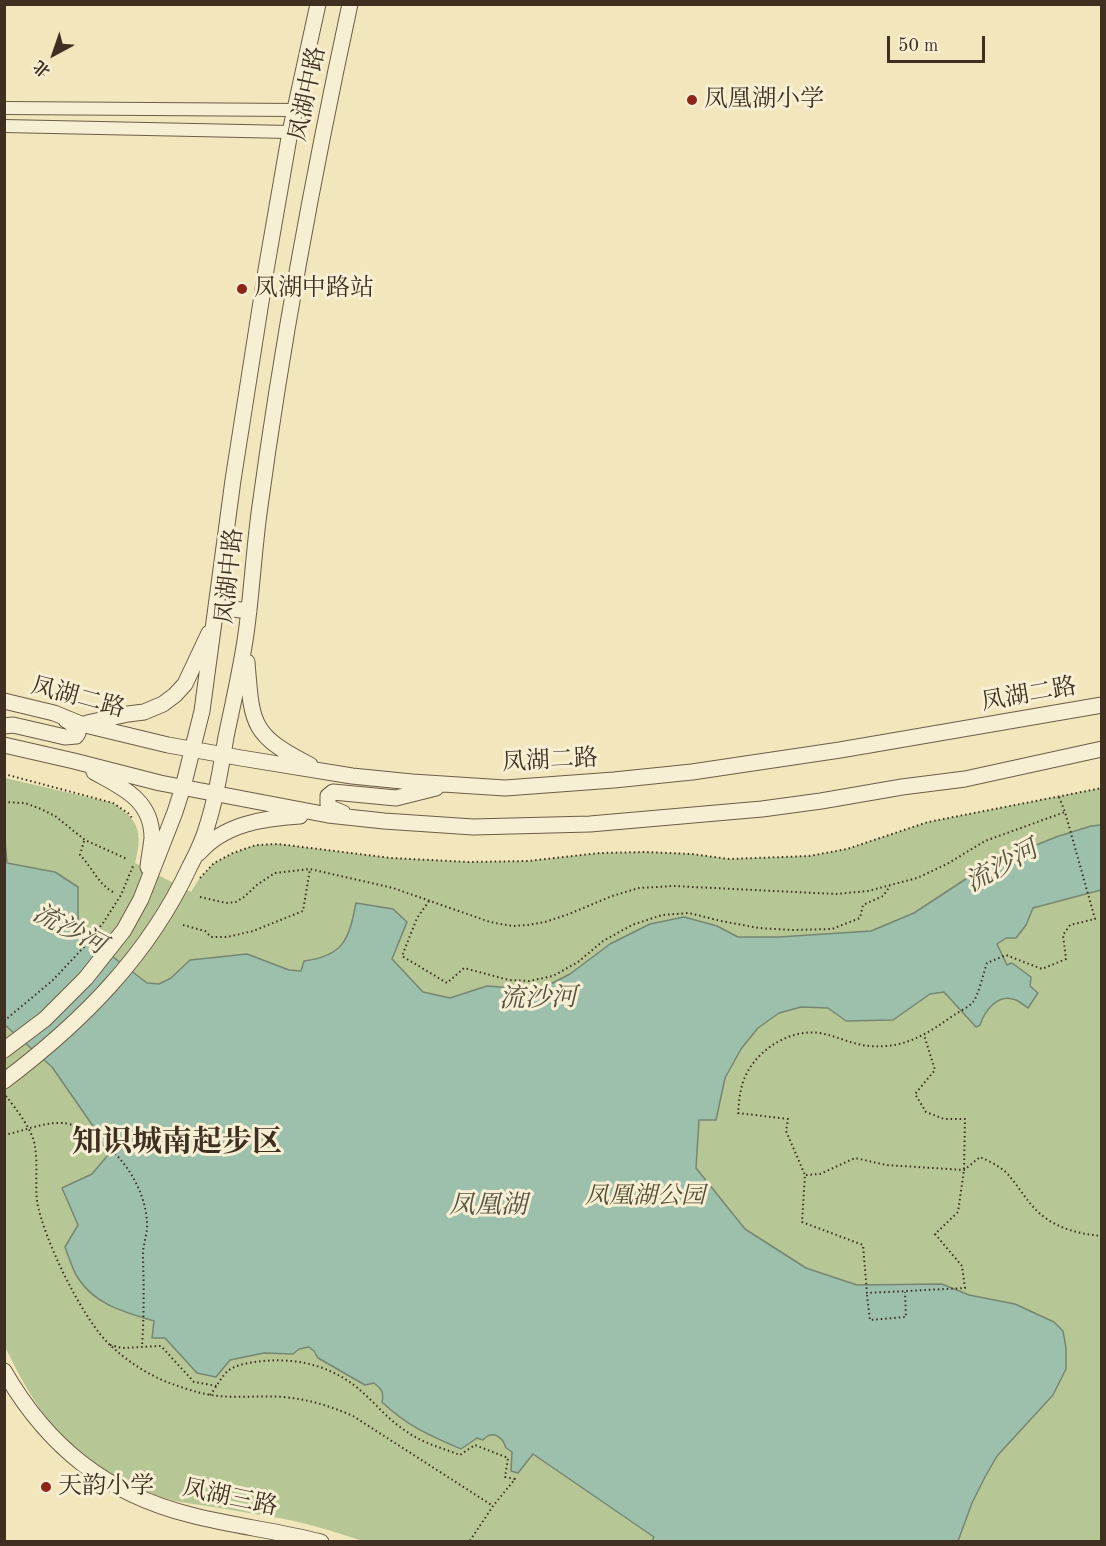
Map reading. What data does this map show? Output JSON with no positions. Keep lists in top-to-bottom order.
{
  "streets": {
    "street": ["凤湖中路", "凤湖二路", "凤湖三路"]
  },
  "crossings": [
    ["凤湖中路", "凤湖二路"]
  ],
  "districts": ["知识城南起步区"],
  "water": ["流沙河", "凤凰湖"],
  "parks": ["凤凰湖公园"],
  "places": ["凤凰湖小学", "凤湖中路站", "天韵小学"],
  "scale_bar": "50 m",
  "north": "bottom left"
}
